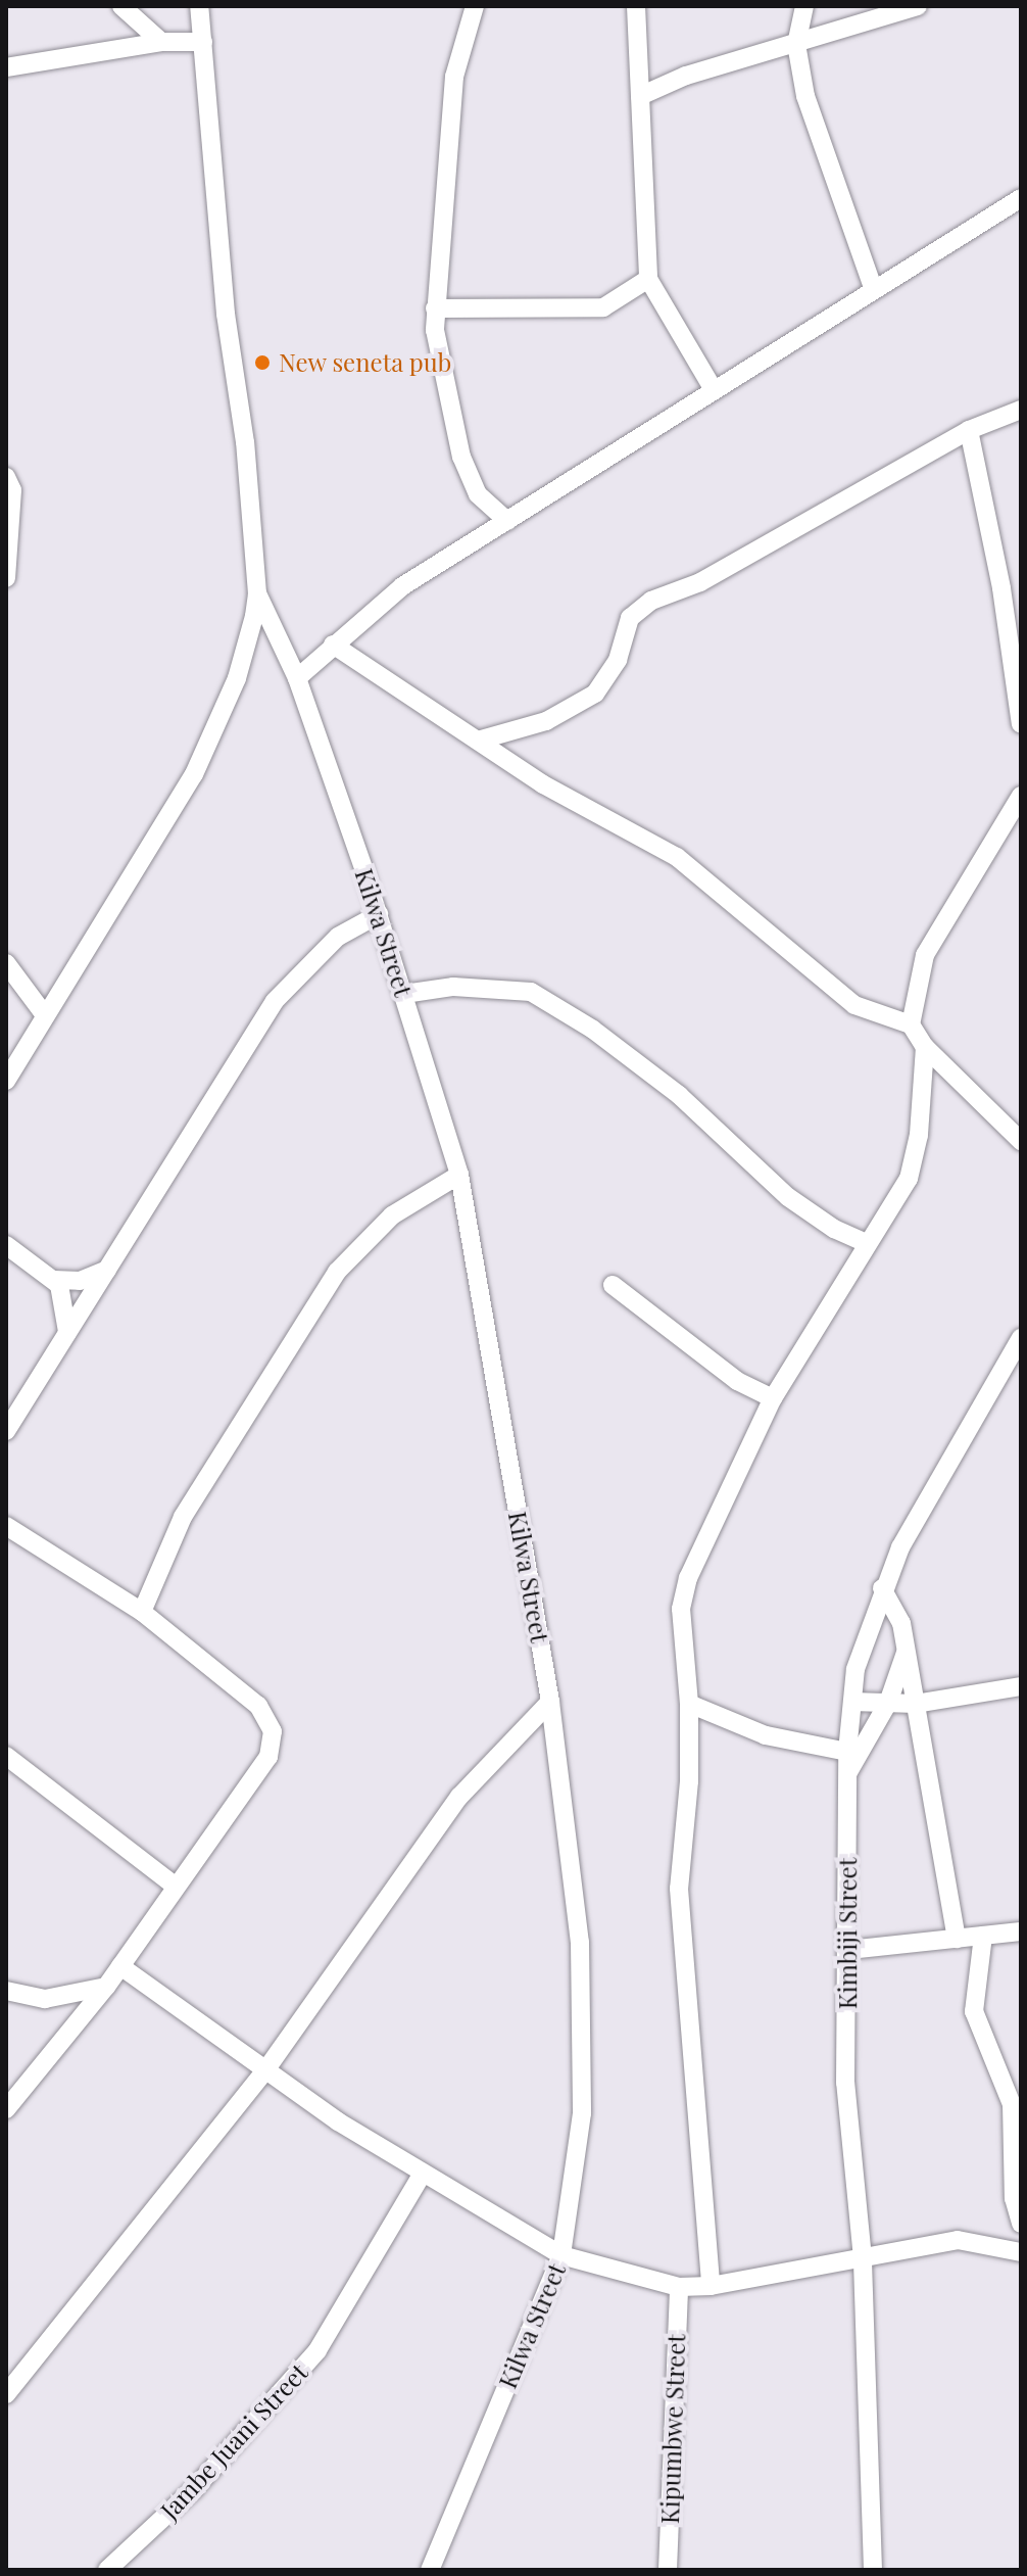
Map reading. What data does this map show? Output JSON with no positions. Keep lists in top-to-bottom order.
{
  "streets": {
    "street": [
      "Kilwa Street",
      "Kimbiji Street",
      "Kipumbwe Street",
      "Jambe Juani Street"
    ]
  },
  "places": ["New seneta pub"]
}
